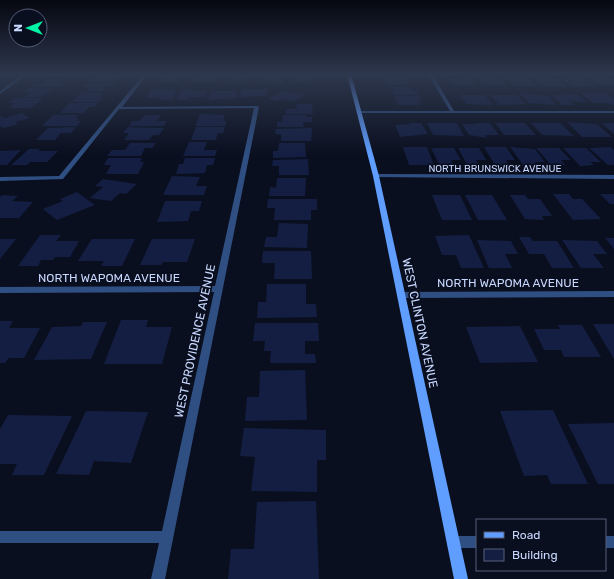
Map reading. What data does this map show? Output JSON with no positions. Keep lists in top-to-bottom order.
{
  "streets": {
    "main road": ["WEST CLINTON AVENUE"],
    "street": ["NORTH BRUNSWICK AVENUE", "NORTH WAPOMA AVENUE", "WEST PROVIDENCE AVENUE"]
  },
  "crossings": [
    ["NORTH BRUNSWICK AVENUE", "WEST CLINTON AVENUE"],
    ["NORTH WAPOMA AVENUE", "WEST CLINTON AVENUE"],
    ["NORTH WAPOMA AVENUE", "WEST PROVIDENCE AVENUE"]
  ],
  "legend": ["Road", "Building"],
  "north": "left"
}
